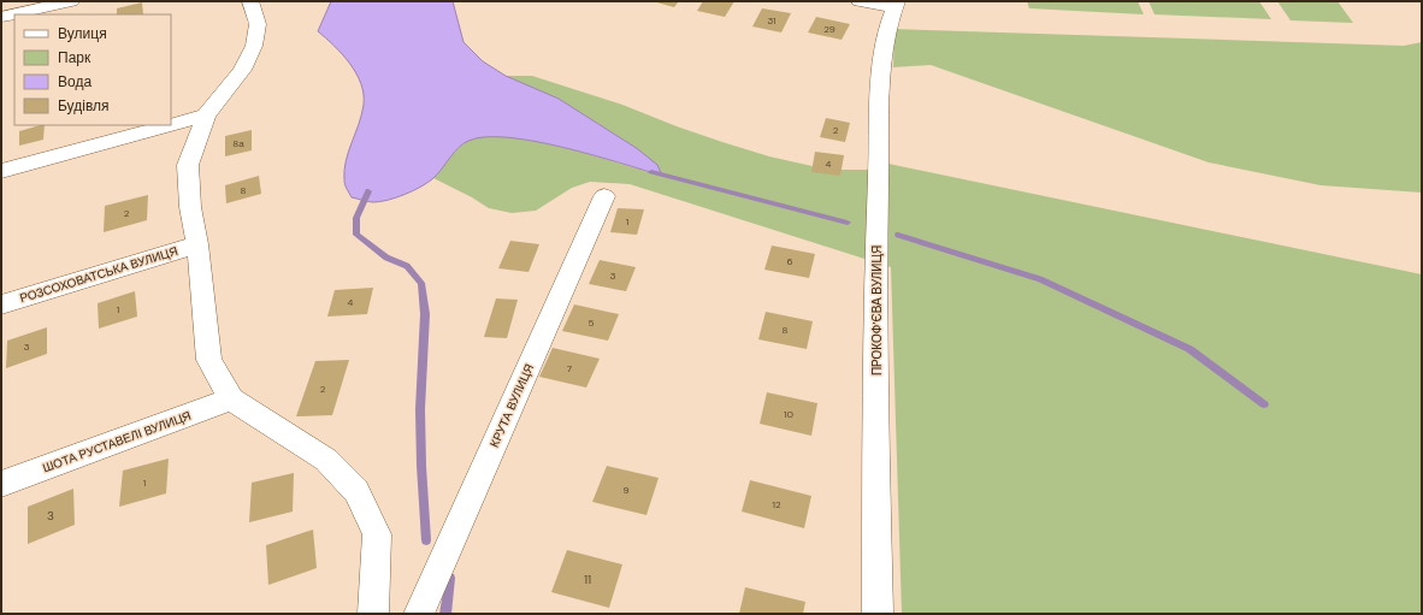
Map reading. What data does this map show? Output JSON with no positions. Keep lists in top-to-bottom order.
{
  "streets": {
    "street": [
      "РОЗСОХОВАТСЬКА ВУЛИЦЯ",
      "ПРОКОФ’ЄВА ВУЛИЦЯ",
      "КРУТА ВУЛИЦЯ",
      "ШОТА РУСТАВЕЛІ ВУЛИЦЯ"
    ]
  },
  "house_numbers": [
    "31",
    "29",
    "2",
    "8а",
    "4",
    "8",
    "2",
    "1",
    "6",
    "3",
    "4",
    "1",
    "5",
    "8",
    "3",
    "7",
    "2",
    "10",
    "1",
    "9",
    "12",
    "3",
    "11"
  ],
  "legend": [
    "Вулиця",
    "Парк",
    "Вода",
    "Будівля"
  ]
}
